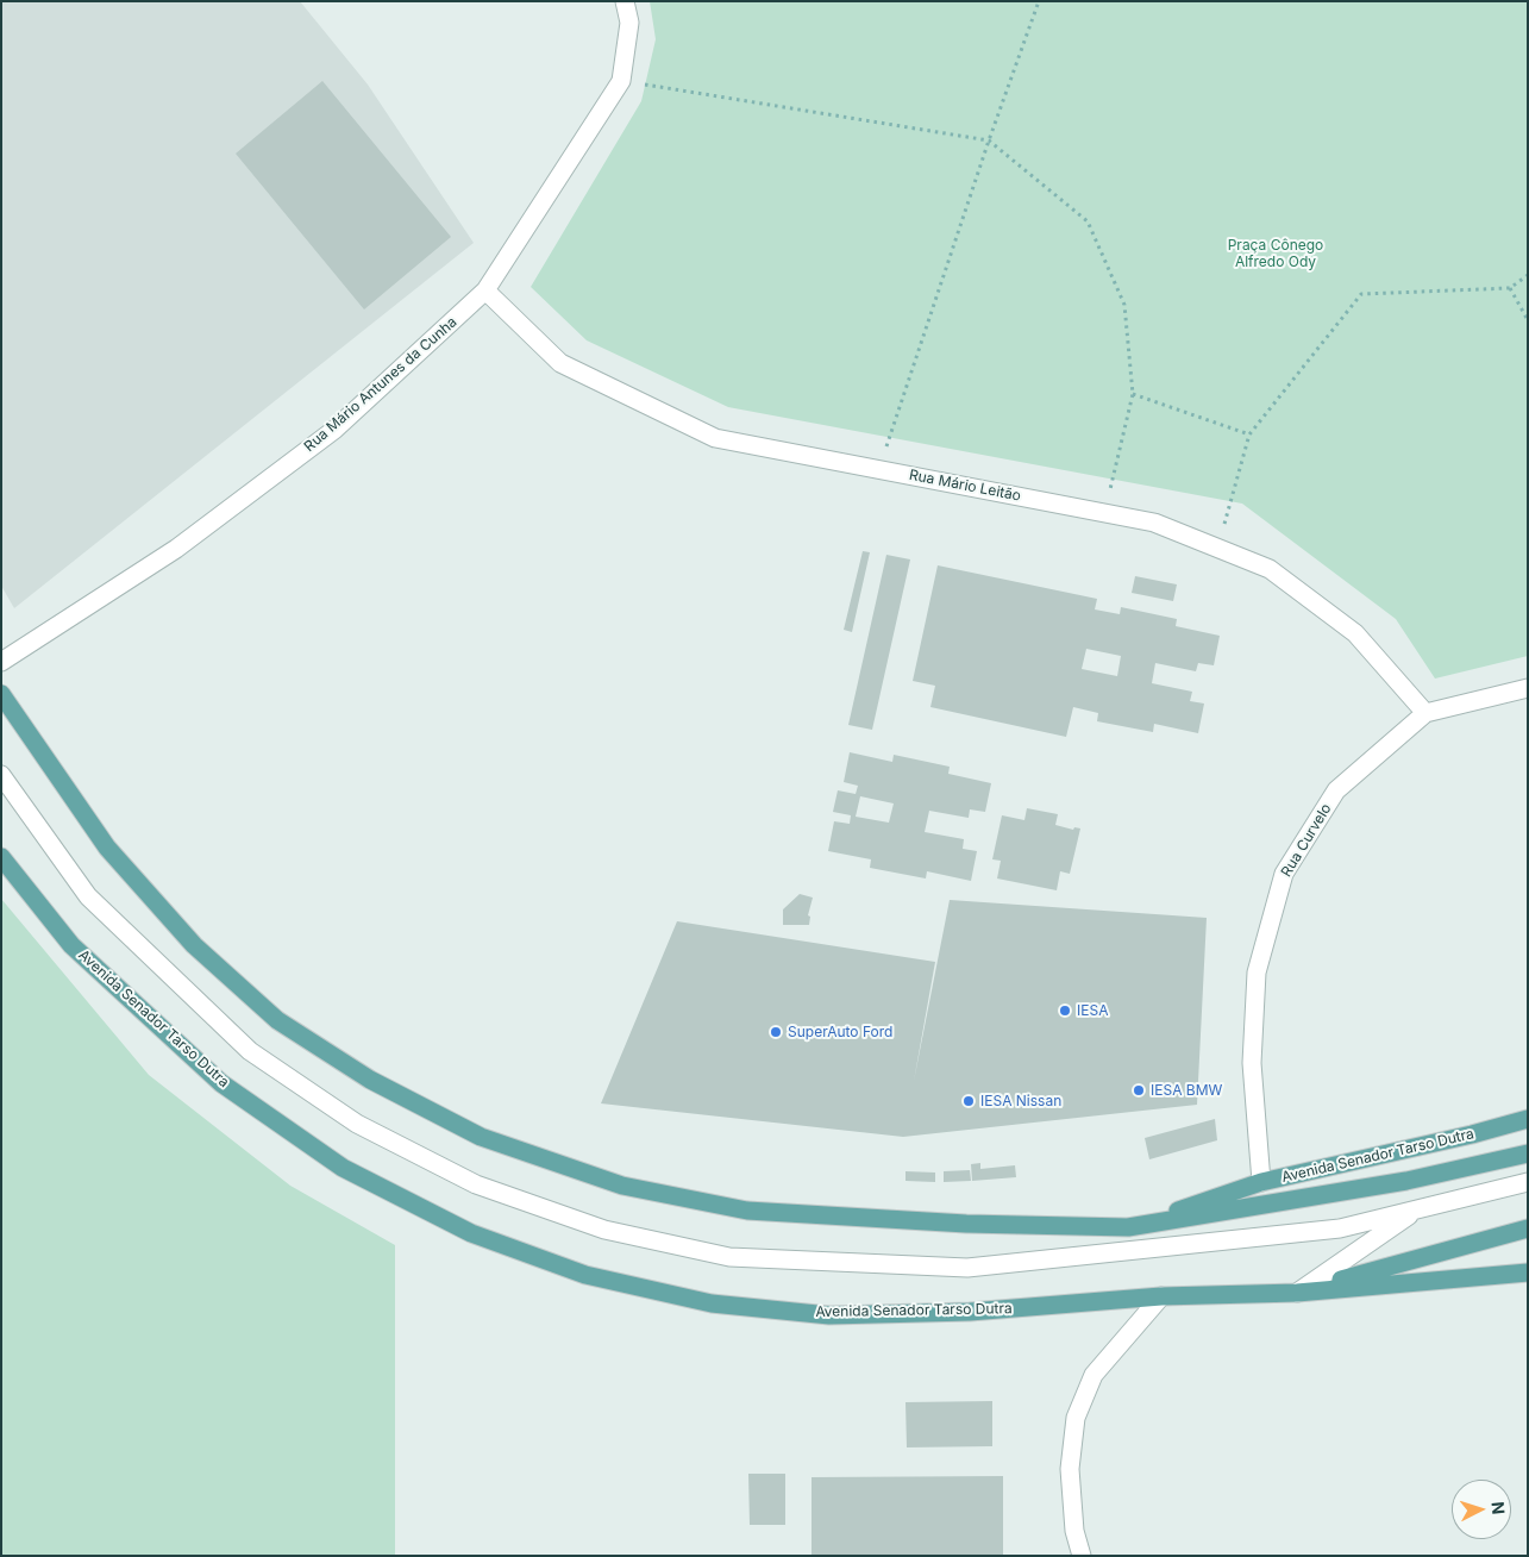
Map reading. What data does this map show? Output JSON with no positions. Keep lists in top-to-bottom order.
{
  "streets": {
    "main road": ["Avenida Senador Tarso Dutra"],
    "street": ["Rua Mário Antunes da Cunha", "Rua Mário Leitão", "Rua Curvelo"]
  },
  "crossings": [
    ["Rua Mário Antunes da Cunha", "Rua Mário Leitão"],
    ["Rua Mário Leitão", "Rua Curvelo"],
    ["Rua Curvelo", "Avenida Senador Tarso Dutra"]
  ],
  "parks": ["Praça Cônego Alfredo Ody"],
  "places": [
    "IESA",
    "SuperAuto Ford",
    "IESA BMW",
    "IESA Nissan"
  ],
  "north": "right"
}
